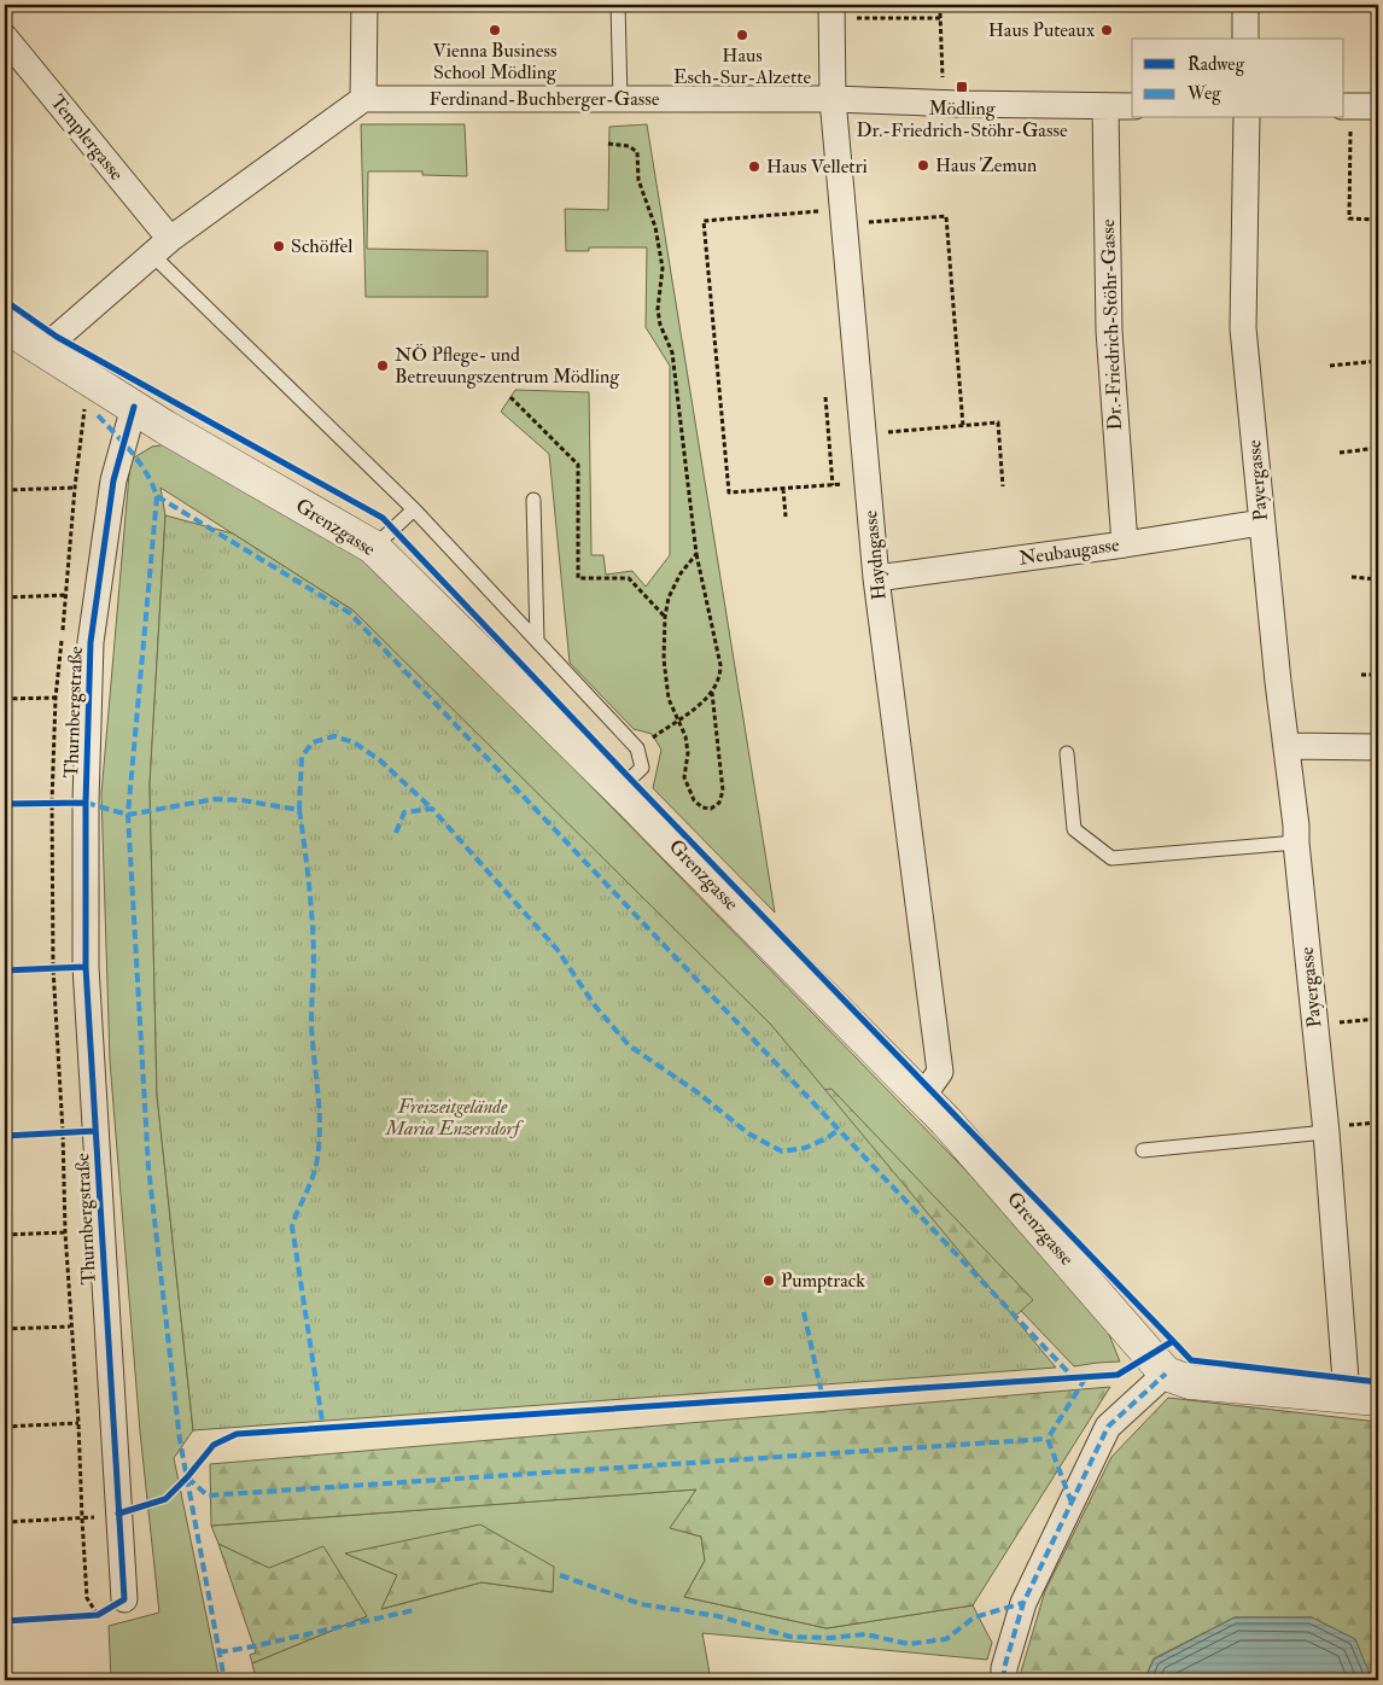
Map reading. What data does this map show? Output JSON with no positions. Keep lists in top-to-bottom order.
{
  "streets": {
    "street": [
      "Ferdinand-Buchberger-Gasse",
      "Templergasse",
      "Dr.-Friedrich-Stöhr-Gasse",
      "Payergasse",
      "Grenzgasse",
      "Neubaugasse",
      "Haydngasse",
      "Thurnbergstraße"
    ]
  },
  "crossings": [
    ["Ferdinand-Buchberger-Gasse", "Dr.-Friedrich-Stöhr-Gasse"],
    ["Ferdinand-Buchberger-Gasse", "Haydngasse"],
    ["Dr.-Friedrich-Stöhr-Gasse", "Neubaugasse"],
    ["Payergasse", "Neubaugasse"],
    ["Grenzgasse", "Haydngasse"],
    ["Grenzgasse", "Thurnbergstraße"],
    ["Neubaugasse", "Haydngasse"]
  ],
  "parks": ["Freizeitgelände Maria Enzersdorf"],
  "places": {
    "other": [
      "Vienna Business School Mödling",
      "Haus Puteaux",
      "Haus Esch-Sur-Alzette",
      "Haus Zemun",
      "Haus Velletri",
      "Schöffel",
      "NÖ Pflege- und Betreuungszentrum Mödling",
      "Pumptrack"
    ],
    "transit": ["Mödling Dr.-Friedrich-Stöhr-Gasse"]
  },
  "legend": ["Radweg", "Weg"]
}
